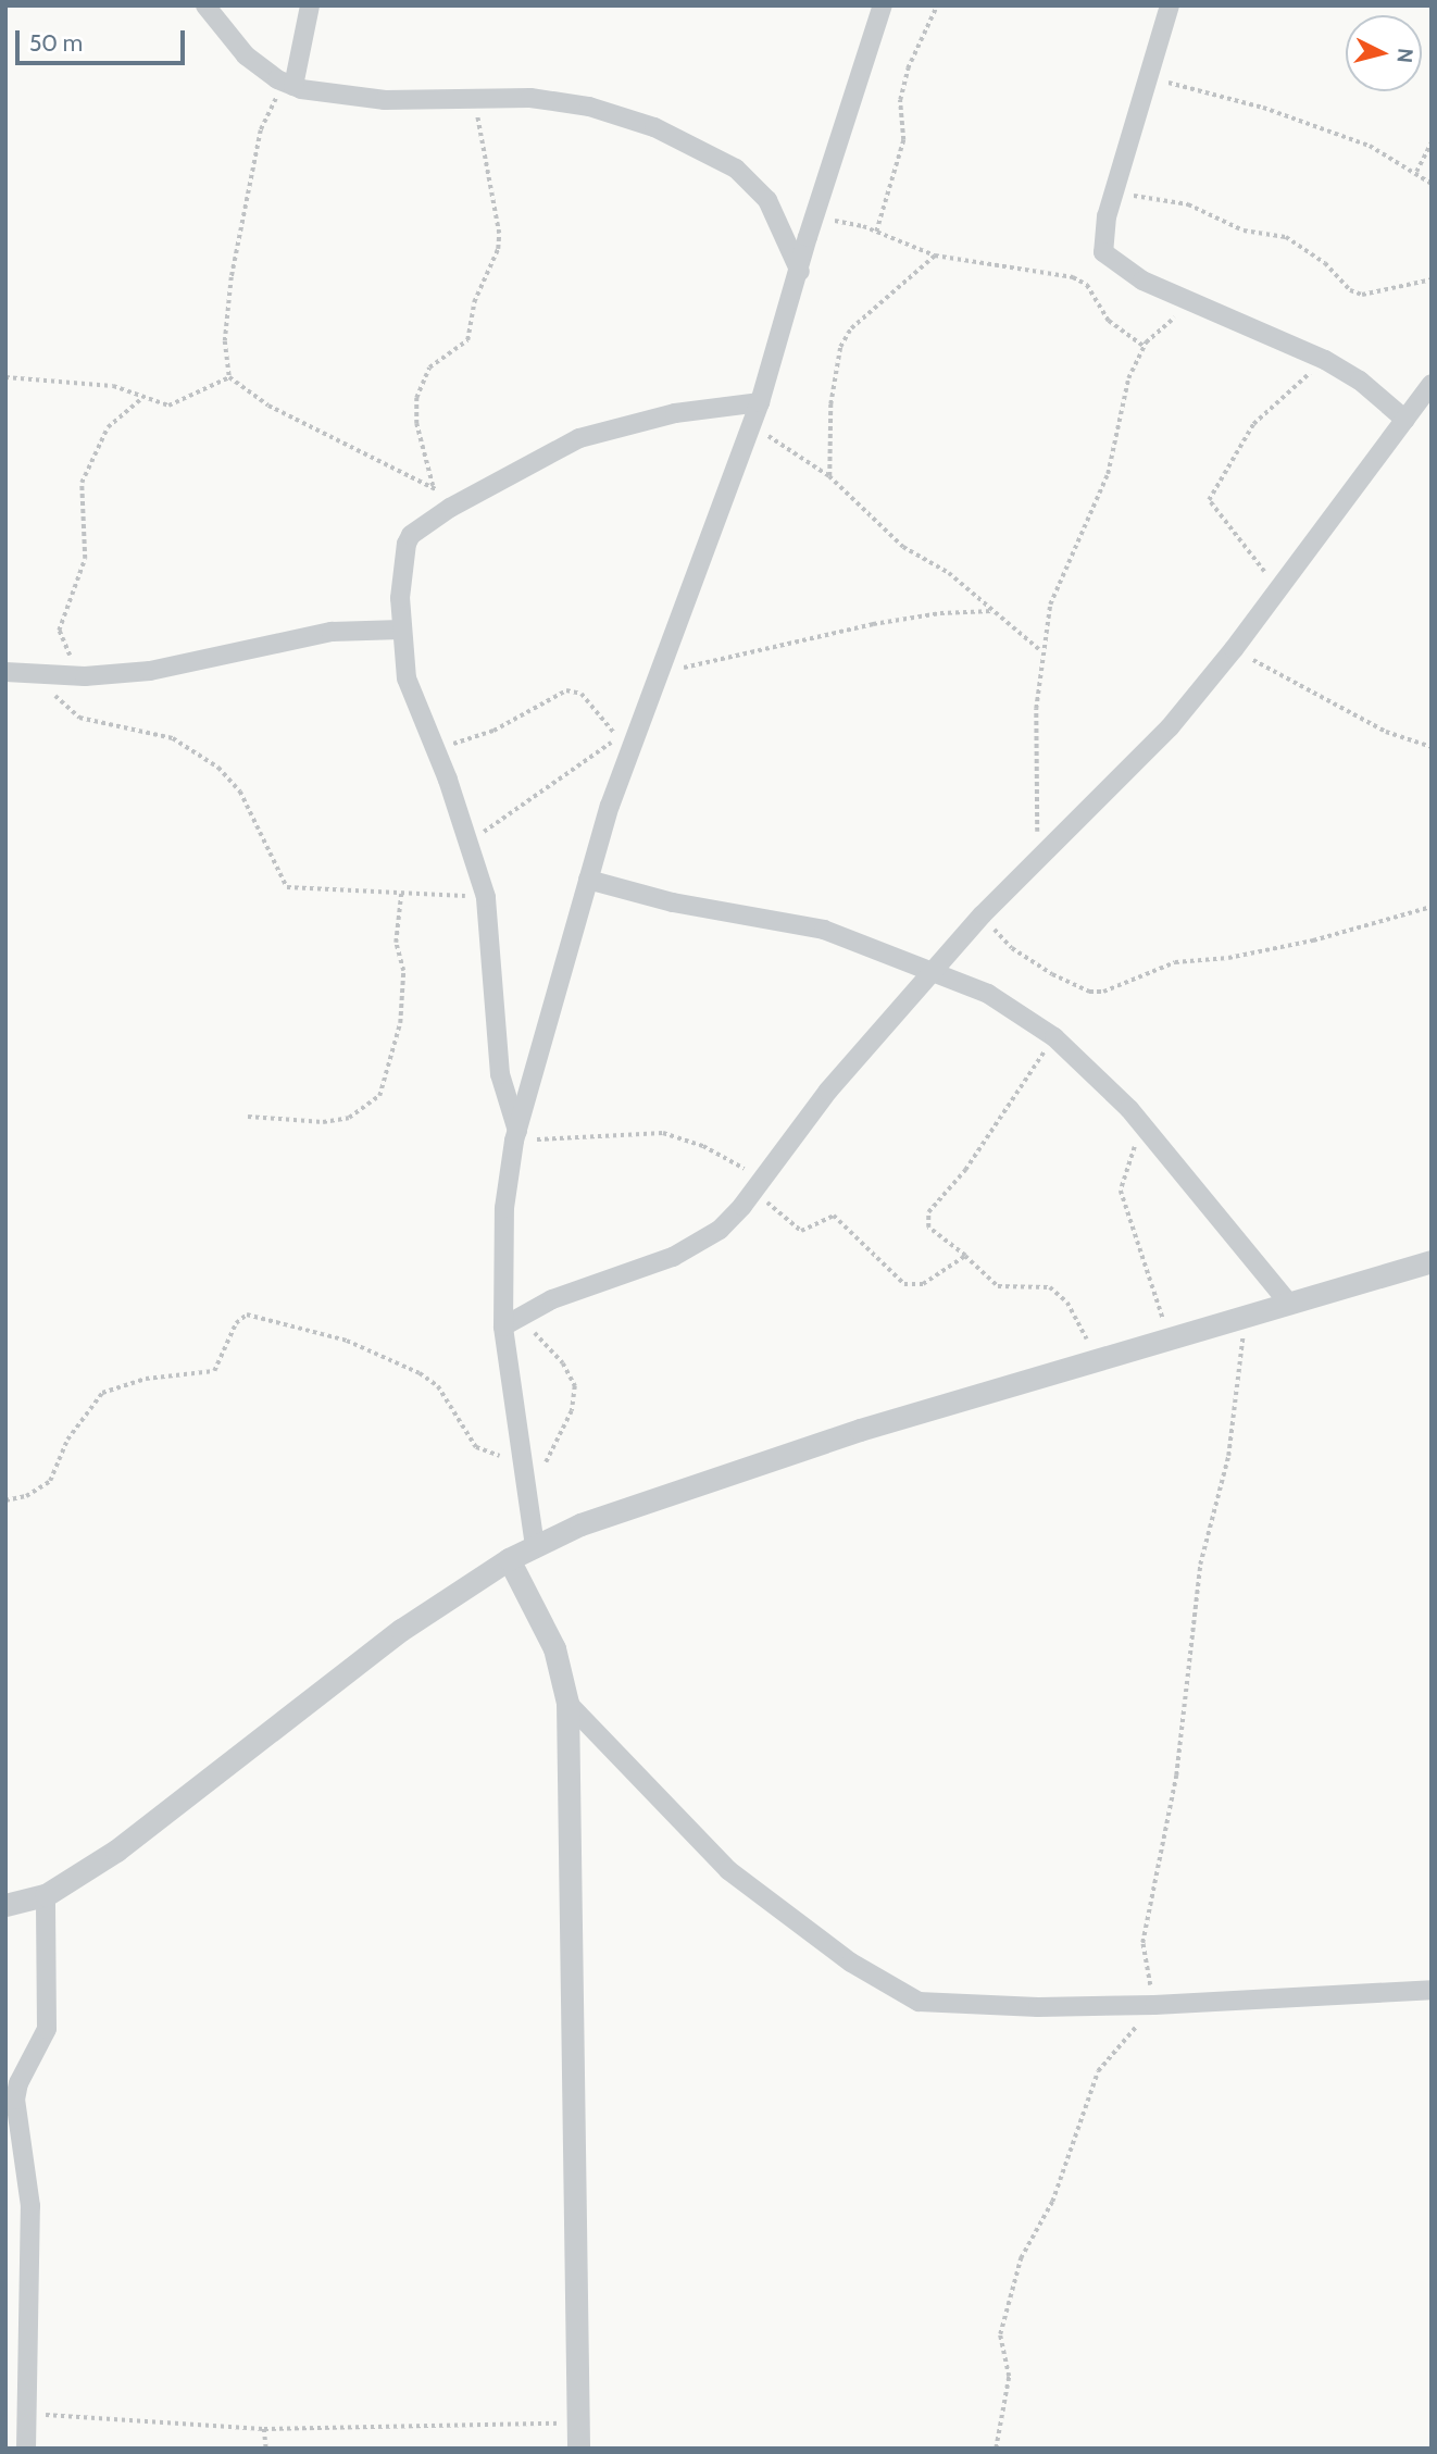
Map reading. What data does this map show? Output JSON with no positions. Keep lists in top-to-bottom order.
{
  "scale_bar": "50 m",
  "north": "right"
}
